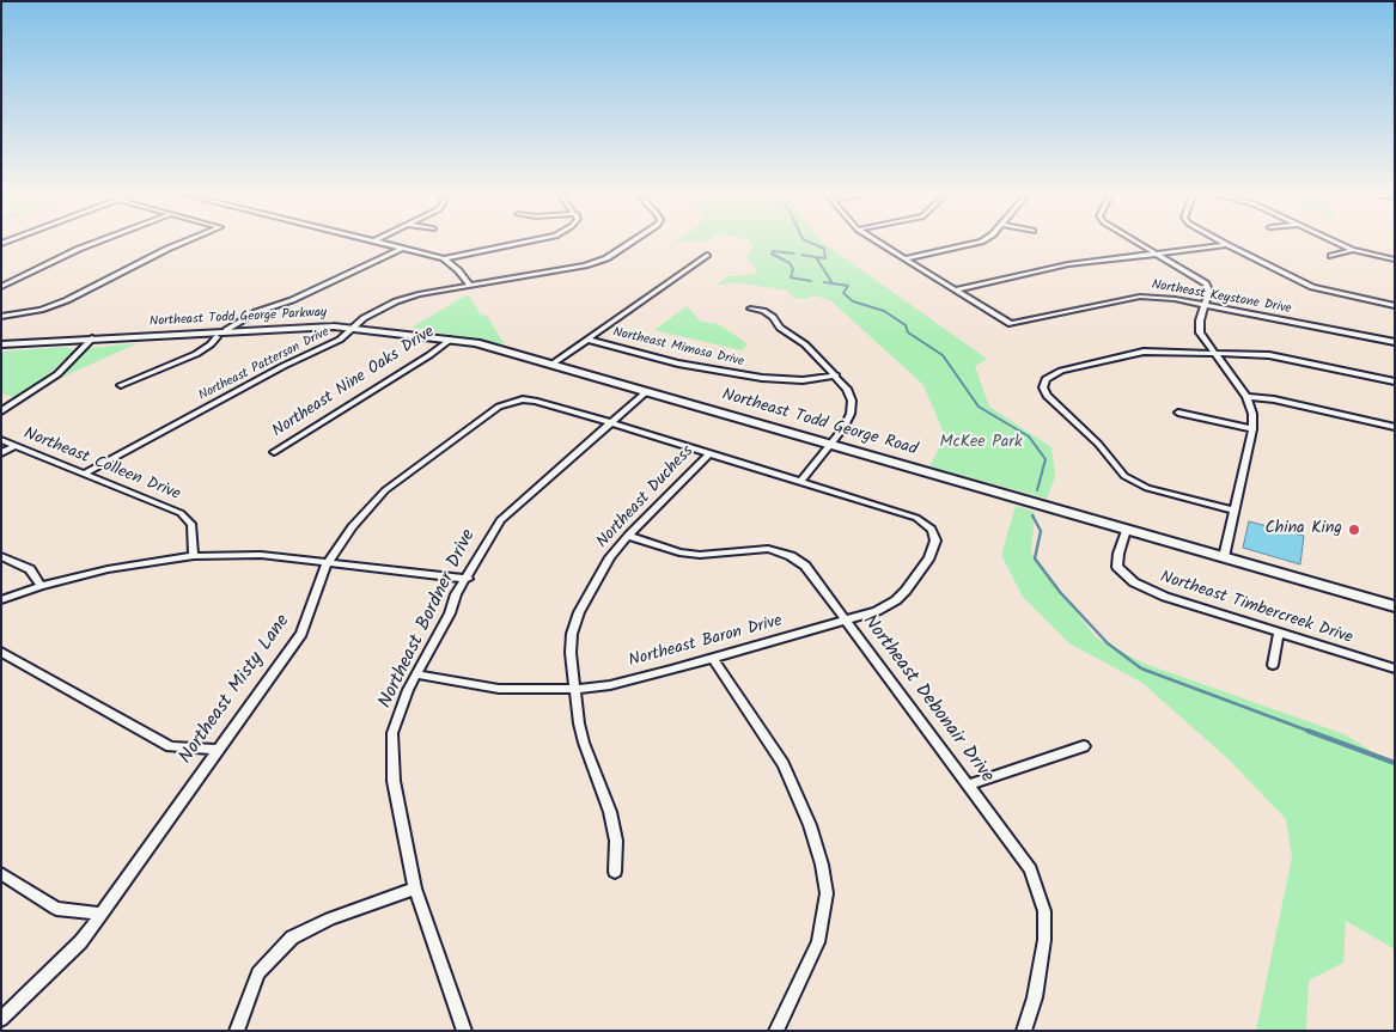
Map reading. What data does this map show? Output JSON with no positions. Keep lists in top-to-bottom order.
{
  "streets": {
    "main road": ["Northeast Todd George Parkway", "Northeast Todd George Road"],
    "street": [
      "Northeast Keystone Drive",
      "Northeast Mimosa Drive",
      "Northeast Patterson Drive",
      "Northeast Nine Oaks Drive",
      "Northeast Colleen Drive",
      "Northeast Duchess",
      "Northeast Timbercreek Drive",
      "Northeast Bordner Drive",
      "Northeast Baron Drive",
      "Northeast Misty Lane",
      "Northeast Debonair Drive"
    ]
  },
  "crossings": [
    ["Northeast Todd George Parkway", "Northeast Patterson Drive"],
    ["Northeast Todd George Parkway", "Northeast Nine Oaks Drive"],
    ["Northeast Todd George Parkway", "Northeast Todd George Road"],
    ["Northeast Patterson Drive", "Northeast Colleen Drive"],
    ["Northeast Todd George Road", "Northeast Timbercreek Drive"],
    ["Northeast Todd George Road", "Northeast Bordner Drive"],
    ["Northeast Duchess", "Northeast Baron Drive"],
    ["Northeast Duchess", "Northeast Debonair Drive"],
    ["Northeast Bordner Drive", "Northeast Baron Drive"],
    ["Northeast Bordner Drive", "Northeast Misty Lane"],
    ["Northeast Baron Drive", "Northeast Debonair Drive"]
  ],
  "parks": ["McKee Park"],
  "places": ["China King"]
}
